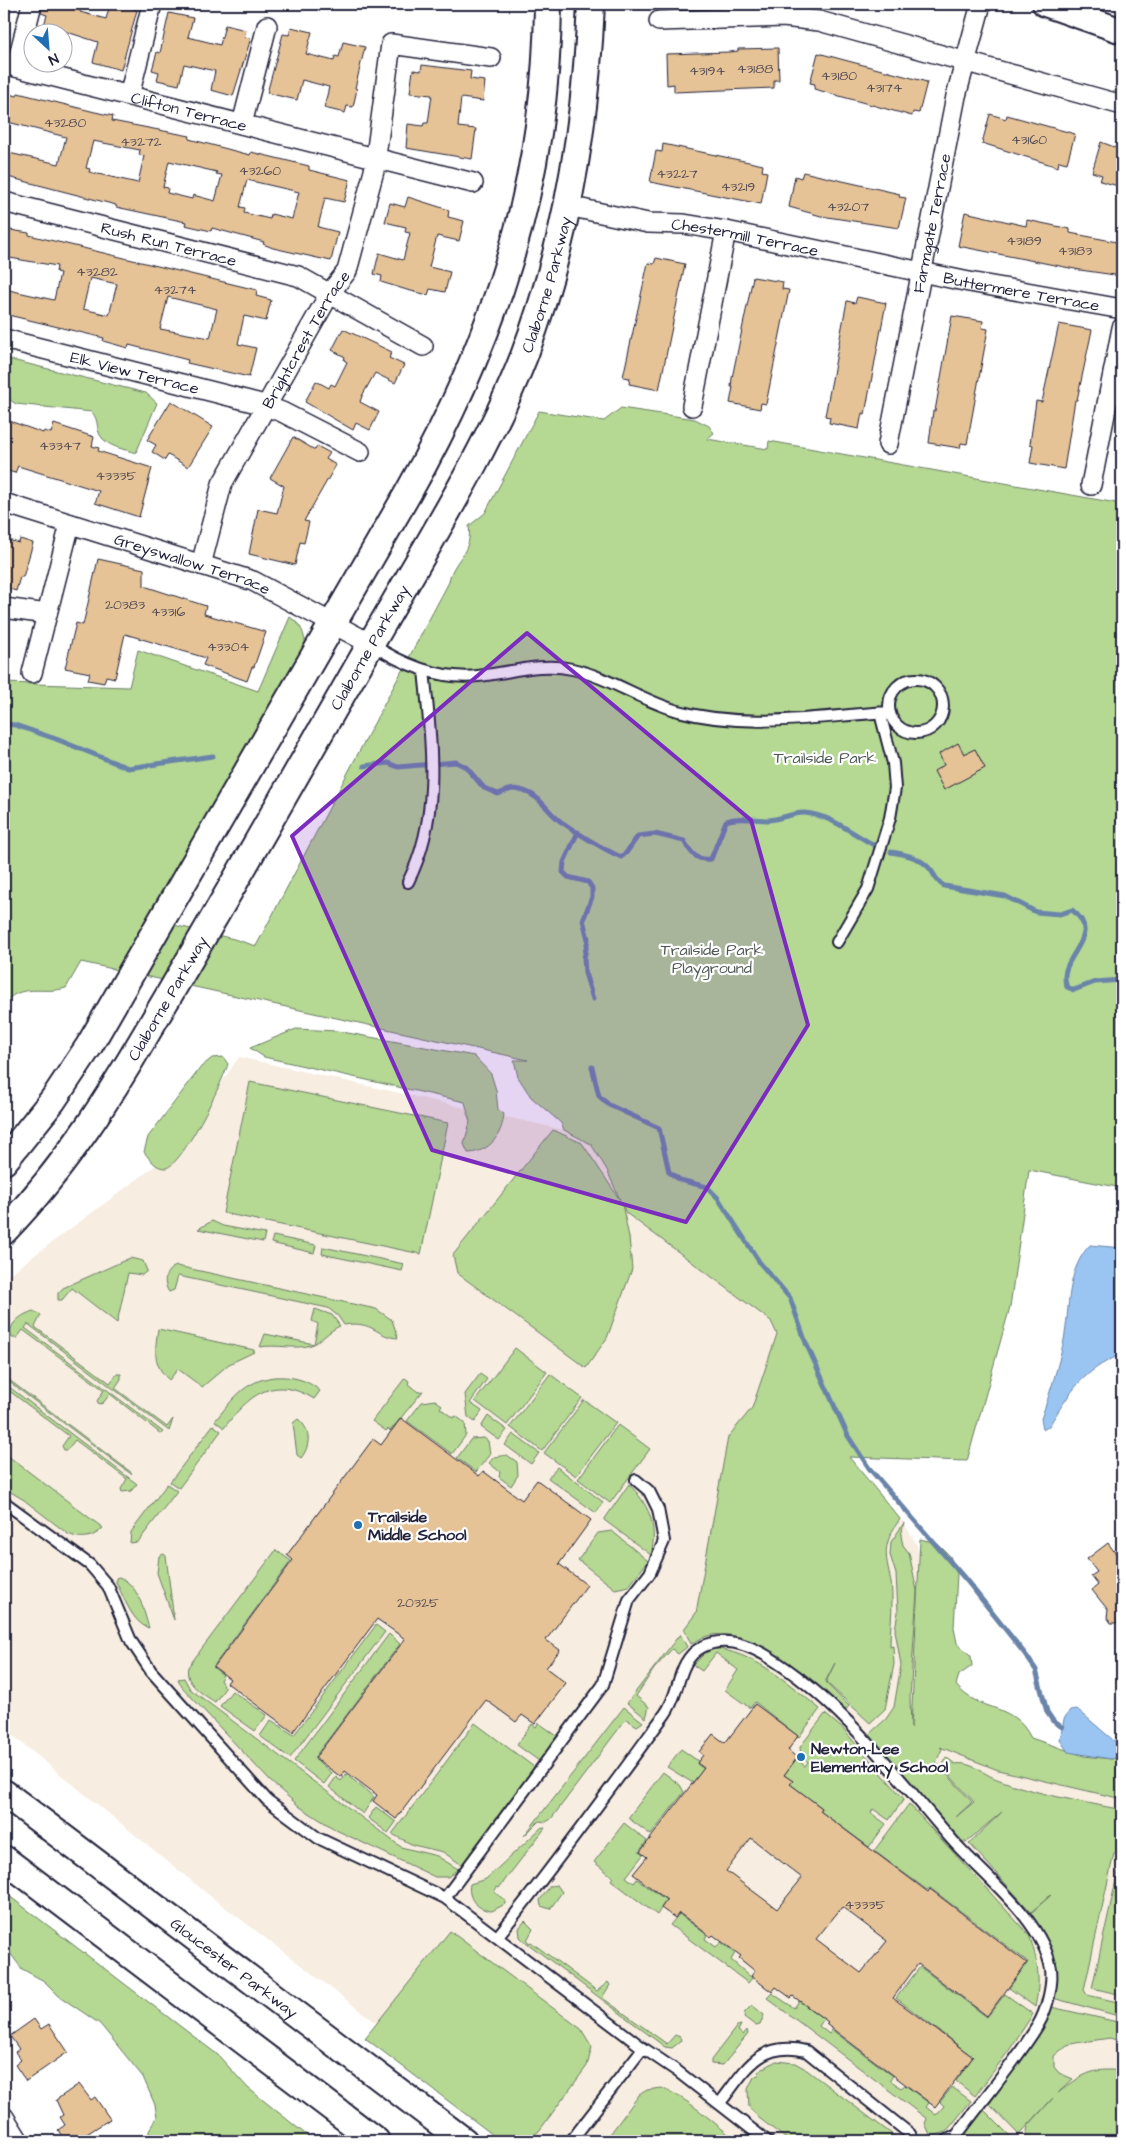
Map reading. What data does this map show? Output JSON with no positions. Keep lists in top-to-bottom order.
{
  "streets": {
    "main road": ["Claiborne Parkway", "Gloucester Parkway"],
    "street": [
      "Clifton Terrace",
      "Farmgate Terrace",
      "Chestermill Terrace",
      "Rush Run Terrace",
      "Buttermere Terrace",
      "Brightcrest Terrace",
      "Elk View Terrace",
      "Greyswallow Terrace"
    ]
  },
  "crossings": [
    ["Clifton Terrace", "Brightcrest Terrace"],
    ["Farmgate Terrace", "Chestermill Terrace"],
    ["Farmgate Terrace", "Buttermere Terrace"],
    ["Chestermill Terrace", "Claiborne Parkway"],
    ["Chestermill Terrace", "Buttermere Terrace"],
    ["Rush Run Terrace", "Brightcrest Terrace"],
    ["Claiborne Parkway", "Greyswallow Terrace"],
    ["Brightcrest Terrace", "Elk View Terrace"],
    ["Brightcrest Terrace", "Greyswallow Terrace"]
  ],
  "parks": ["Trailside Park", "Trailside Park Playground"],
  "places": ["Trailside Middle School", "Newton-Lee Elementary School"],
  "house_numbers": [
    "43188",
    "43194",
    "43180",
    "43174",
    "43280",
    "43160",
    "43272",
    "43260",
    "43227",
    "43219",
    "43207",
    "43189",
    "43183",
    "43282",
    "43274",
    "43347",
    "43335",
    "20383",
    "43316",
    "43304",
    "20325",
    "43335"
  ],
  "north": "bottom right"
}
